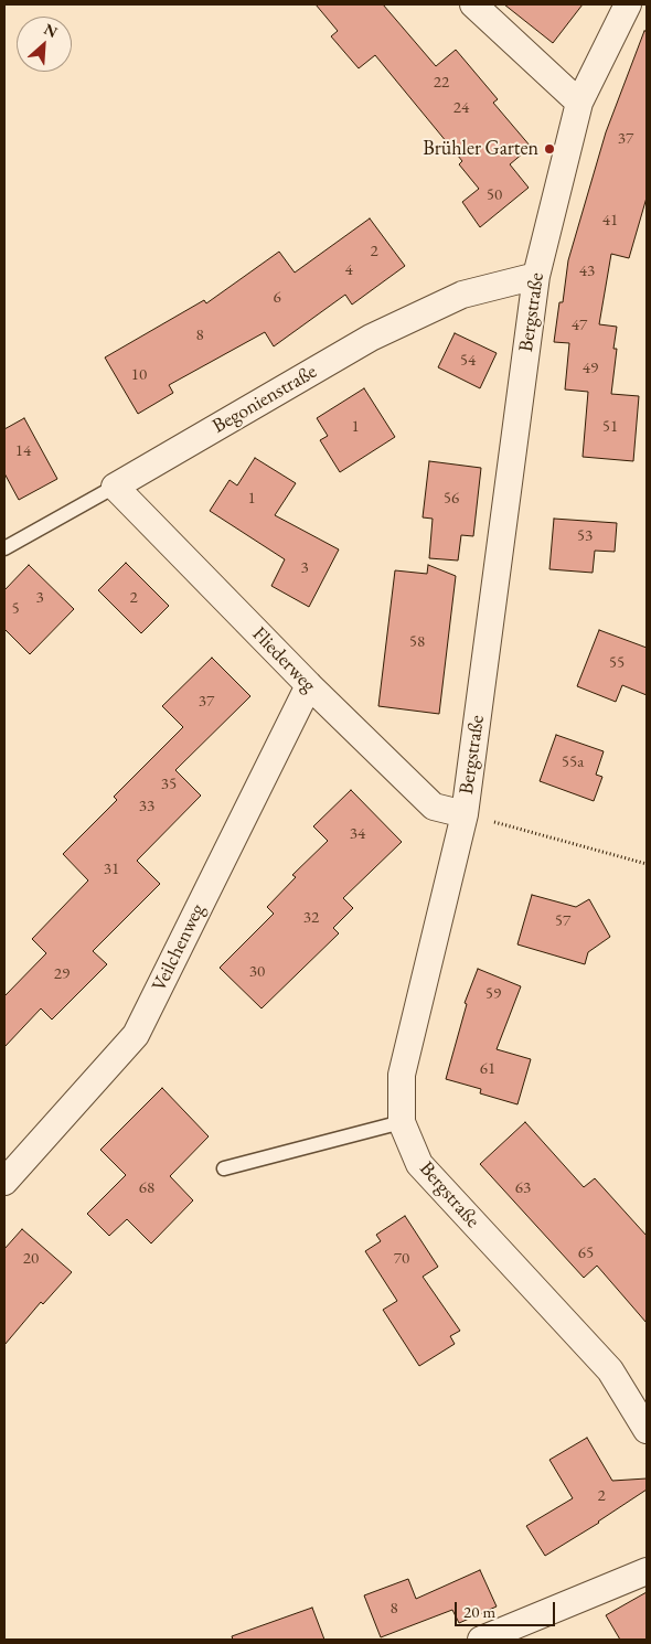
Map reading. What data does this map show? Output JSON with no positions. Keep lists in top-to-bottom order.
{
  "streets": {
    "street": [
      "Bergstraße",
      "Begonienstraße",
      "Fliederweg",
      "Veilchenweg"
    ]
  },
  "crossings": [
    ["Bergstraße", "Begonienstraße"],
    ["Bergstraße", "Fliederweg"],
    ["Begonienstraße", "Fliederweg"],
    ["Fliederweg", "Veilchenweg"]
  ],
  "places": ["Brühler Garten"],
  "house_numbers": [
    "22",
    "24",
    "37",
    "50",
    "41",
    "2",
    "4",
    "43",
    "6",
    "47",
    "8",
    "54",
    "49",
    "10",
    "1",
    "51",
    "14",
    "1",
    "56",
    "53",
    "3",
    "3",
    "2",
    "5",
    "58",
    "55",
    "37",
    "55a",
    "35",
    "33",
    "34",
    "31",
    "32",
    "57",
    "30",
    "29",
    "59",
    "61",
    "68",
    "63",
    "65",
    "20",
    "70",
    "2",
    "8"
  ],
  "scale_bar": "20 m",
  "north": "top right"
}
